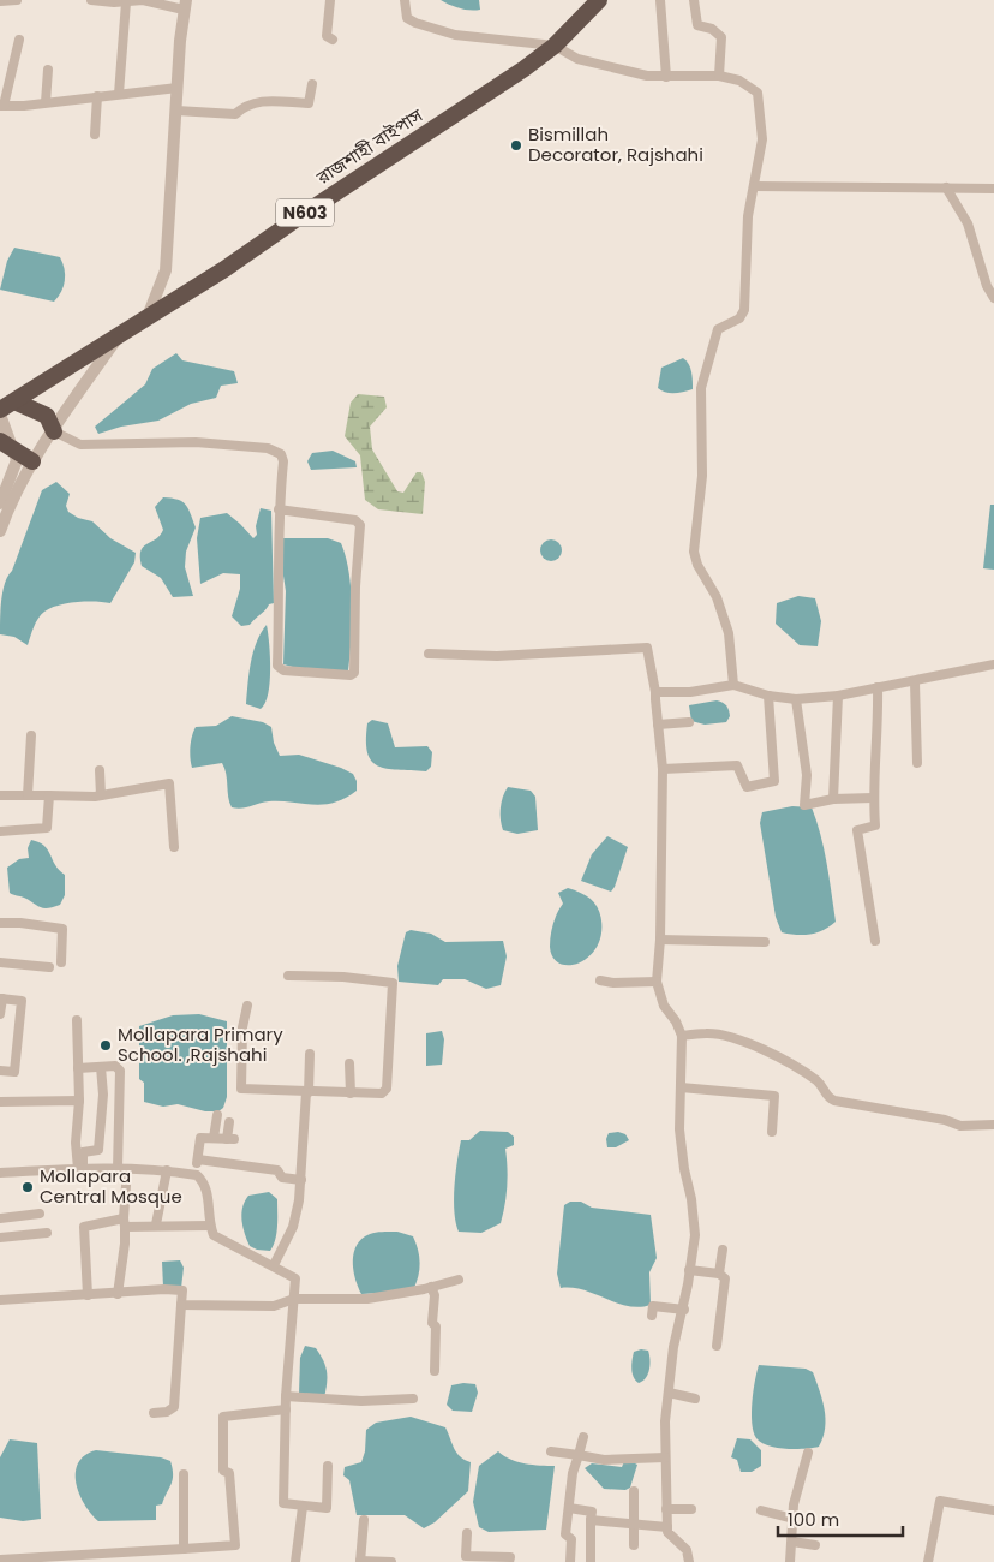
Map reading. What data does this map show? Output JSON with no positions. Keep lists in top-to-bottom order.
{
  "streets": {
    "highway": ["রাজশাহী বাইপাস", "N603"]
  },
  "places": ["Bismillah Decorator, Rajshahi", "Mollapara Primary School. ,Rajshahi", "Mollapara Central Mosque"],
  "scale_bar": "100 m"
}
